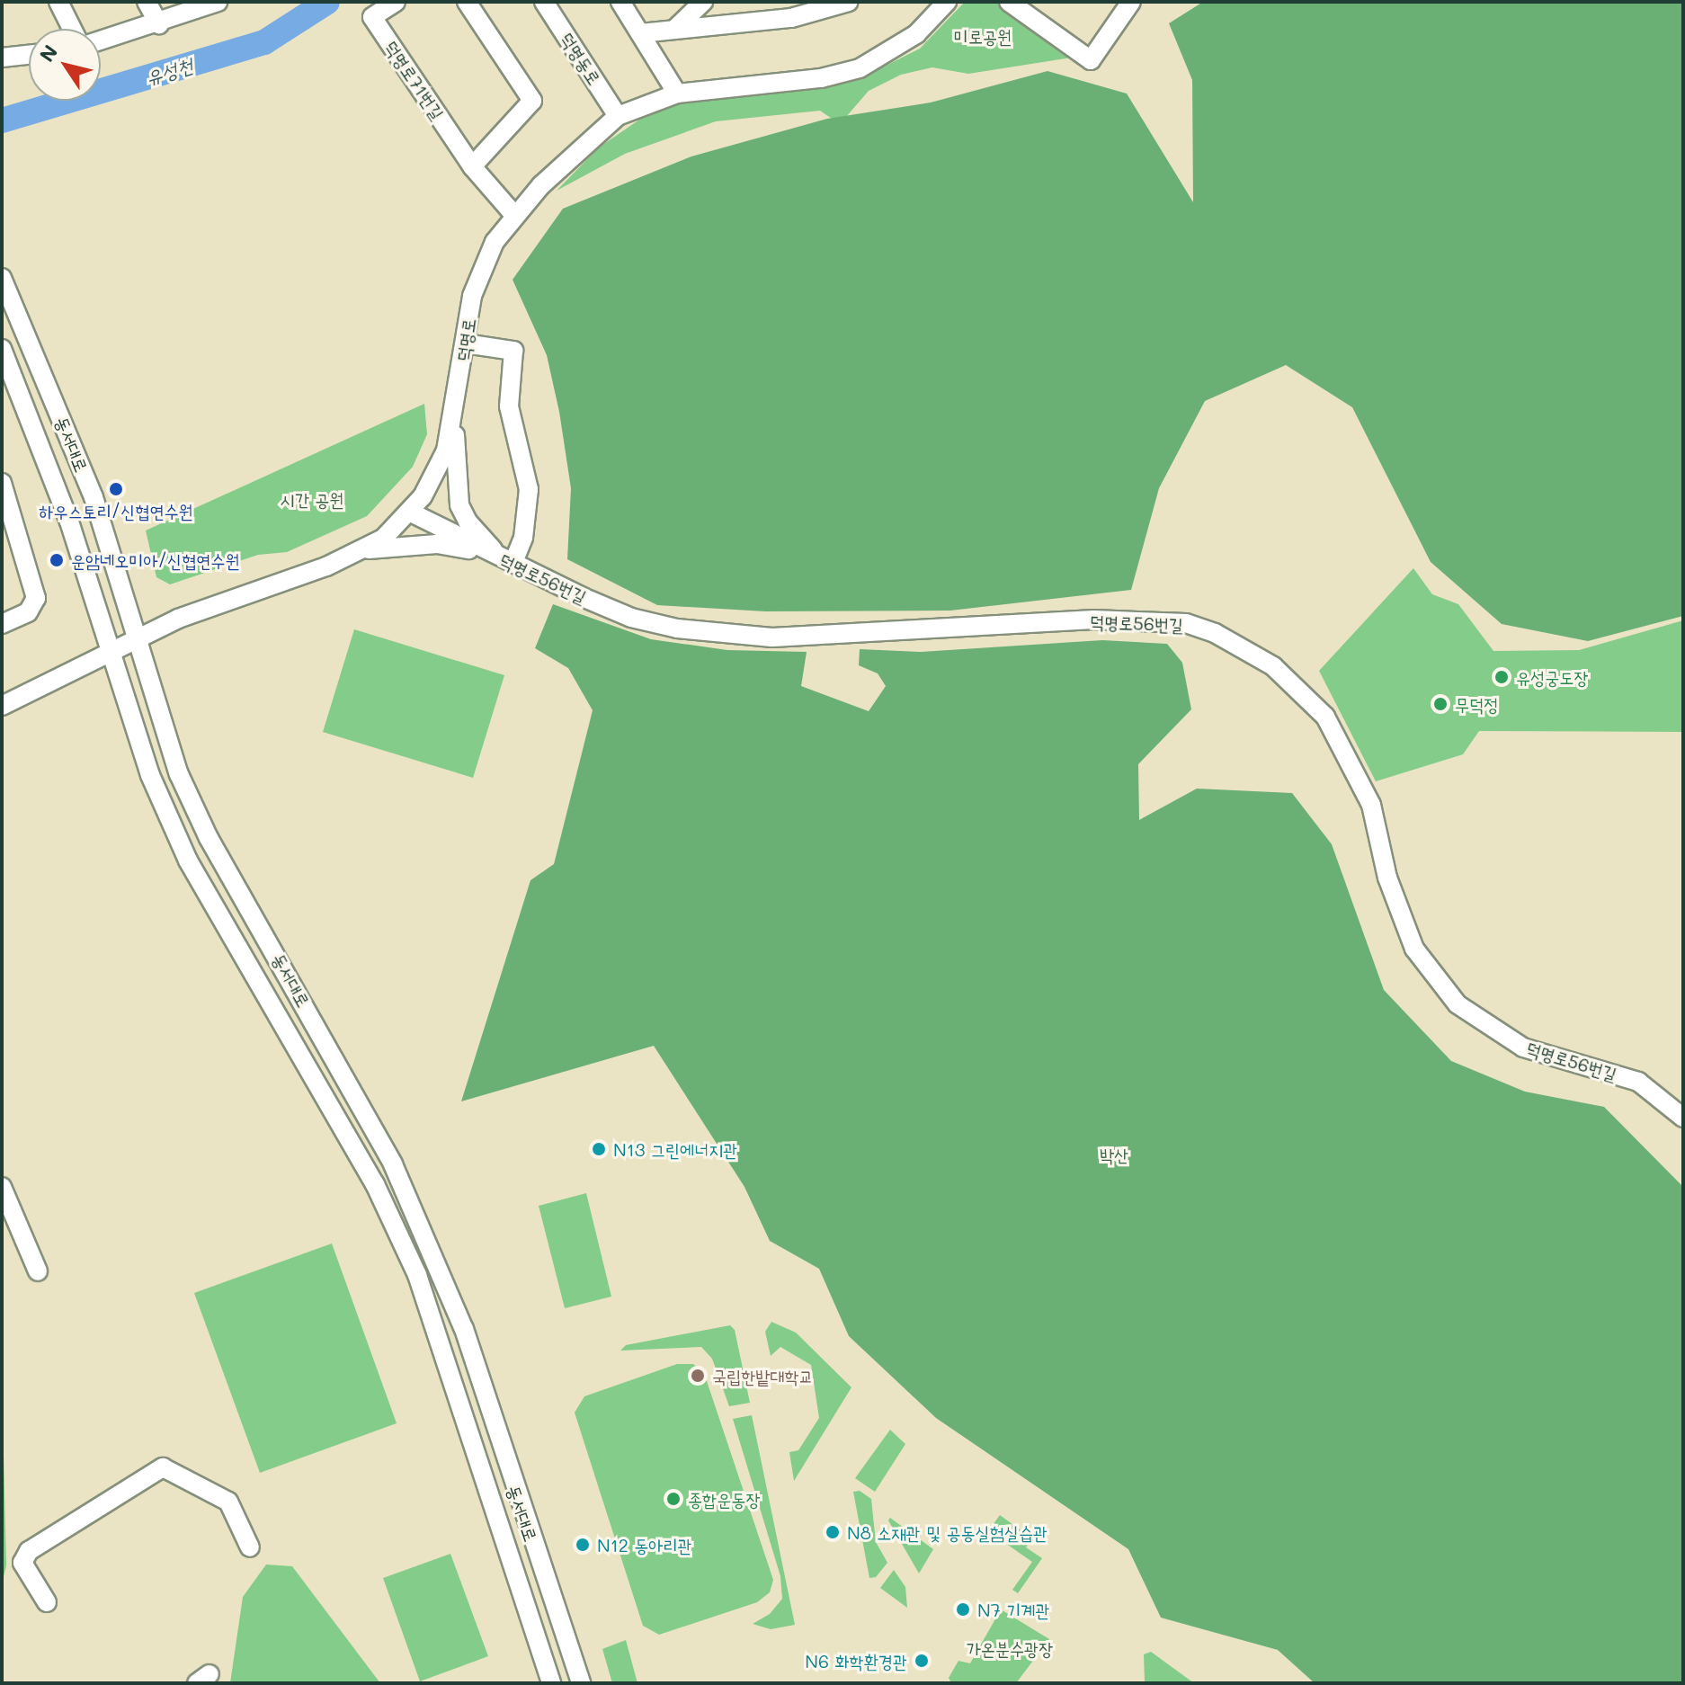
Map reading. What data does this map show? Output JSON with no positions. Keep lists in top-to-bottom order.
{
  "streets": {
    "street": [
      "덕명동로",
      "덕명로71번길",
      "덕명로",
      "동서대로",
      "덕명로56번길"
    ]
  },
  "crossings": [
    ["덕명동로", "덕명로"],
    ["덕명로71번길", "덕명로"],
    ["덕명로", "동서대로"],
    ["덕명로", "덕명로56번길"]
  ],
  "water": ["유성천"],
  "parks": [
    "미로공원",
    "시간 공원",
    "박산",
    "가온분수광장"
  ],
  "places": [
    "하우스토리/신협연수원",
    "운암네오미아/신협연수원",
    "유성궁도장",
    "무덕정",
    "N13 그린에너지관",
    "국립한밭대학교",
    "종합운동장",
    "N8 소재관 및 공동실험실습관",
    "N12 동아리관",
    "N7 기계관",
    "N6 화학환경관"
  ],
  "north": "top left"
}
